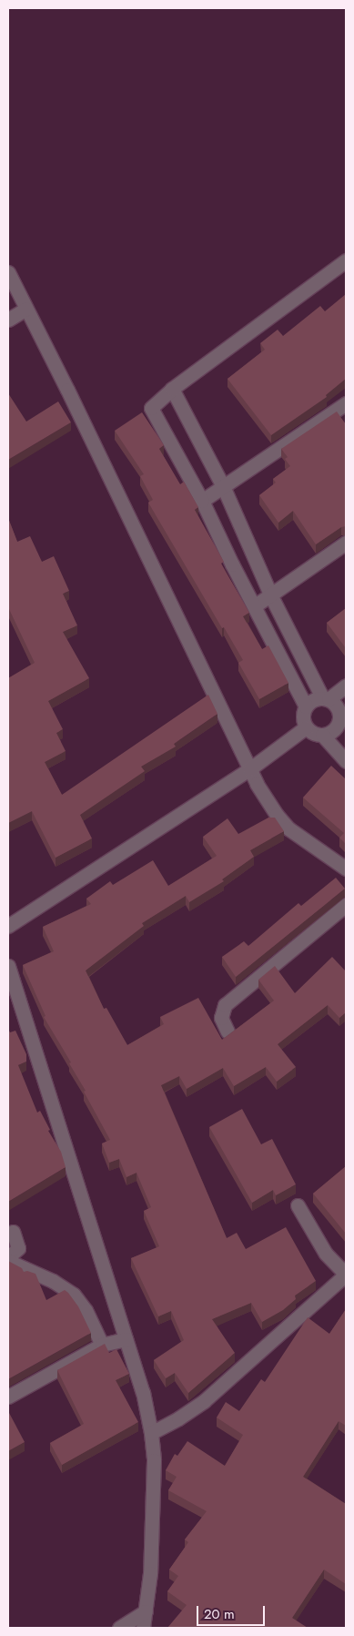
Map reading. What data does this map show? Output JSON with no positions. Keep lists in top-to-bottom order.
{
  "scale_bar": "20 m"
}
